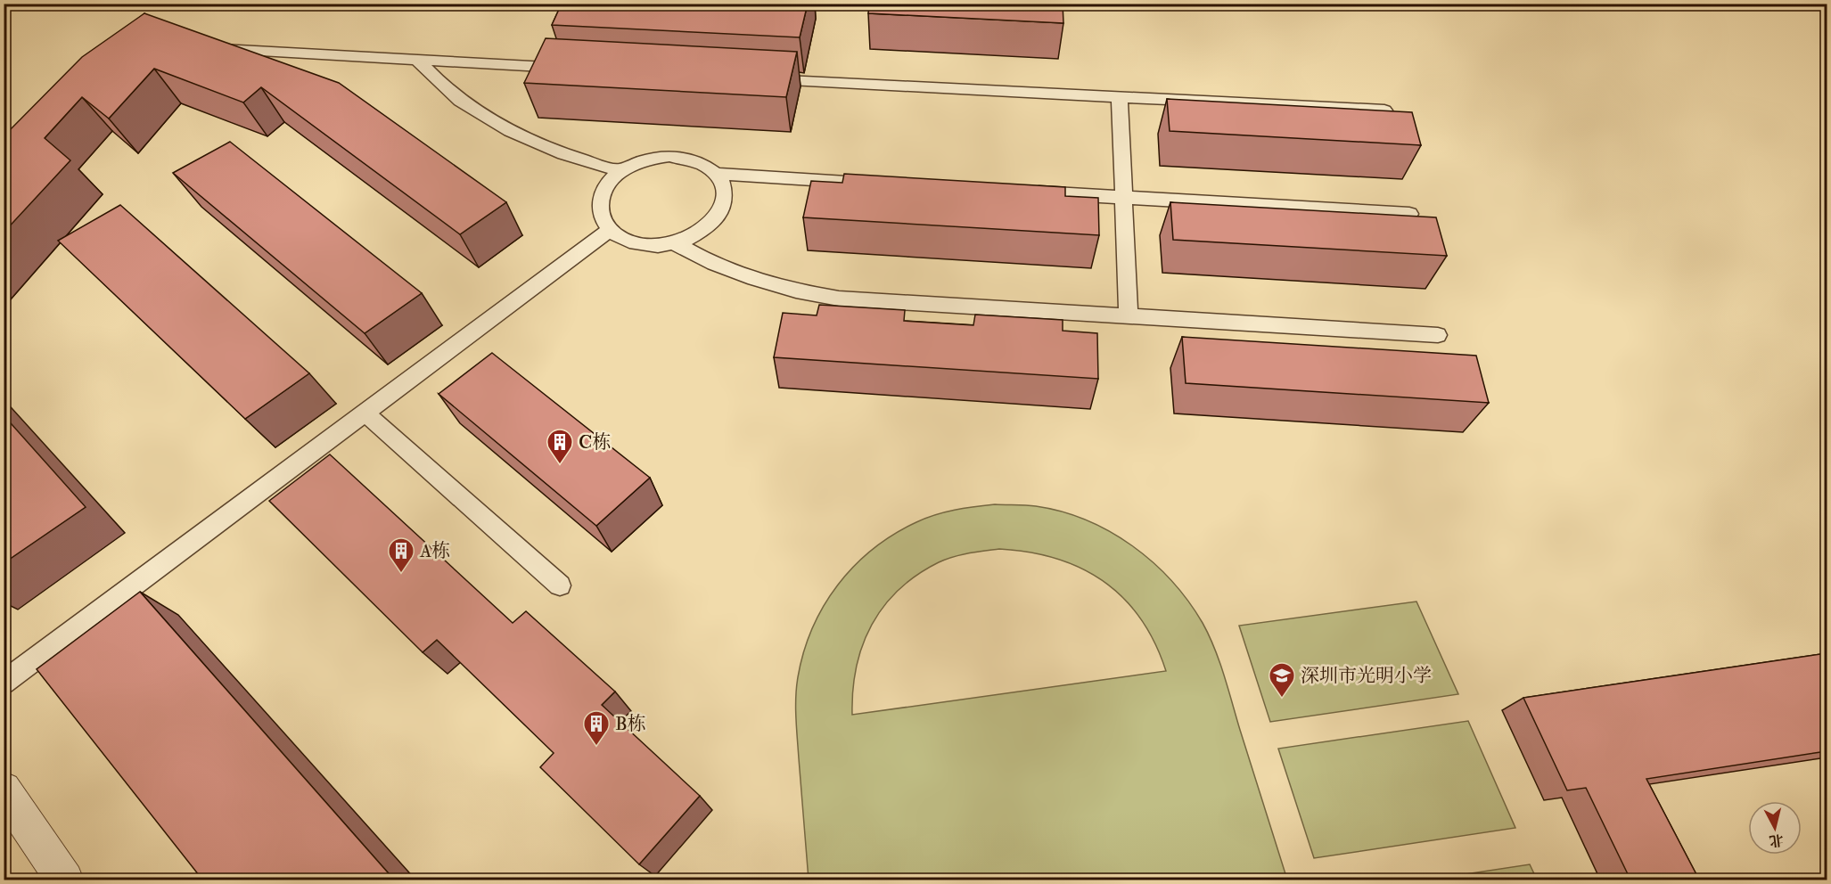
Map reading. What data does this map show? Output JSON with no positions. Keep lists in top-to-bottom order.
{
  "places": {
    "building": ["C栋", "A栋", "B栋"],
    "school or university": ["深圳市光明小学"]
  },
  "north": "bottom"
}
